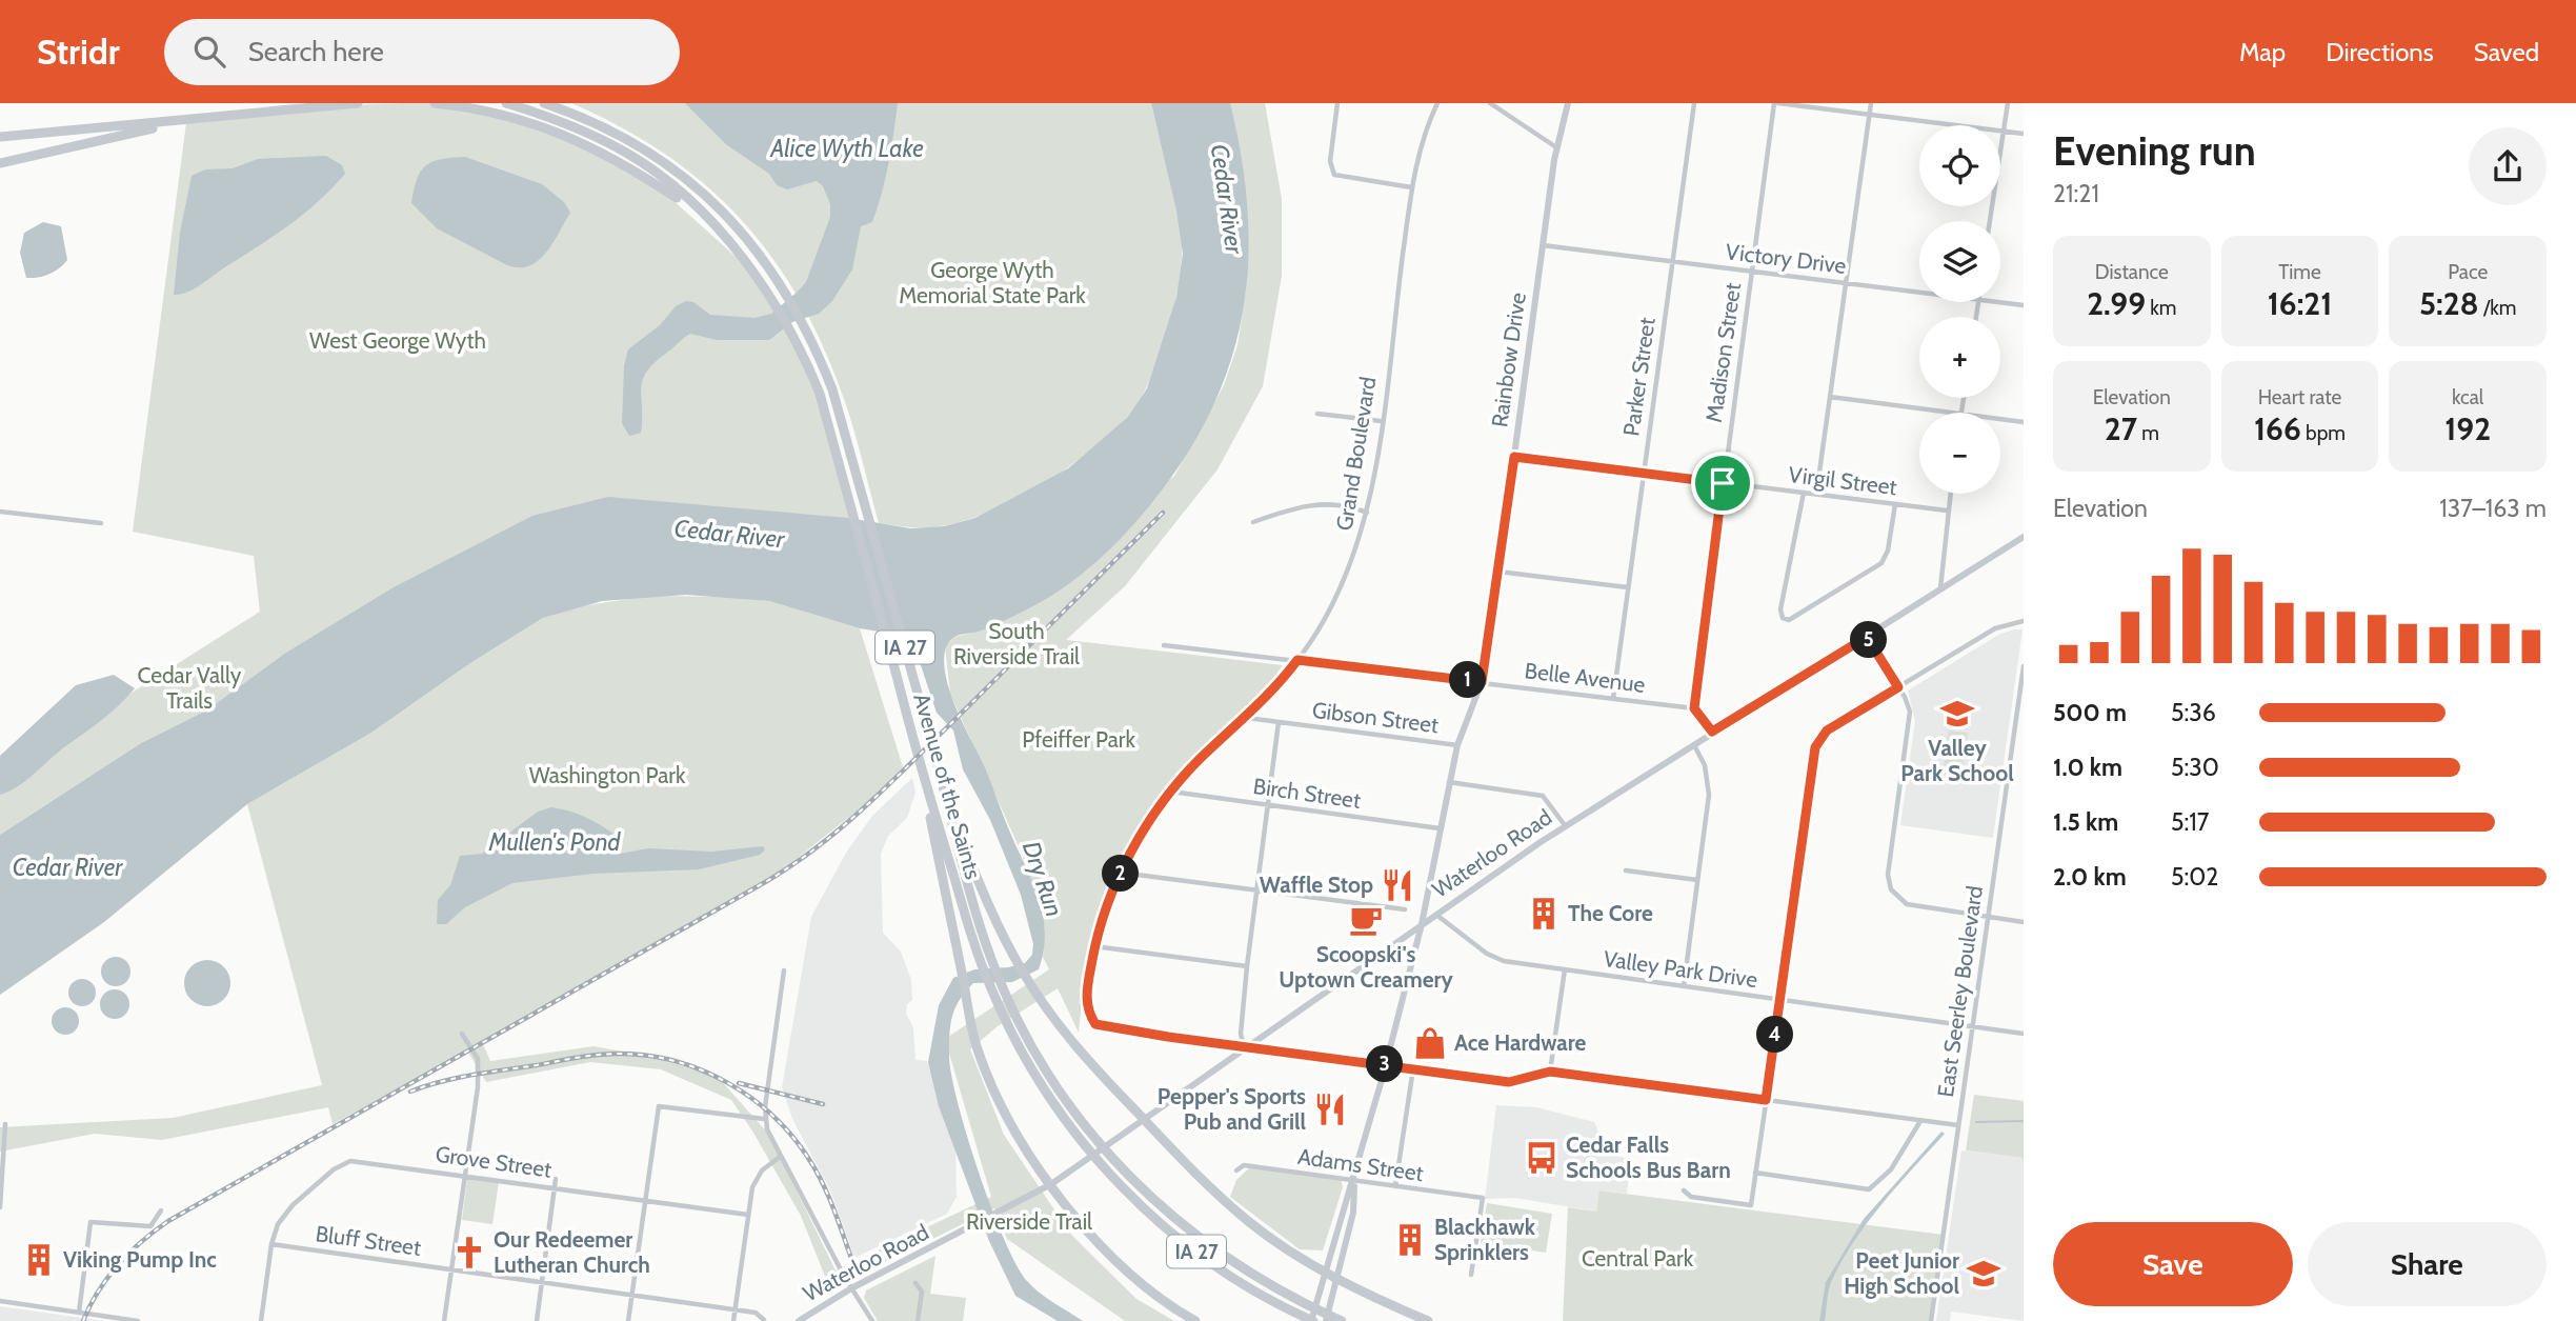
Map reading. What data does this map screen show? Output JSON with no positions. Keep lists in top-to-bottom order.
{
  "streets": {
    "highway": ["IA 27", "Avenue of the Saints"],
    "main road": ["Rainbow Drive", "Waterloo Road"],
    "street": [
      "Victory Drive",
      "Madison Street",
      "Parker Street",
      "Grand Boulevard",
      "Virgil Street",
      "Belle Avenue",
      "Gibson Street",
      "Birch Street",
      "Valley Park Drive",
      "East Seerley Boulevard",
      "Grove Street",
      "Adams Street",
      "Bluff Street"
    ]
  },
  "crossings": [
    ["Victory Drive", "Madison Street"],
    ["Victory Drive", "Rainbow Drive"],
    ["Victory Drive", "Parker Street"],
    ["Madison Street", "Virgil Street"],
    ["Madison Street", "Belle Avenue"],
    ["Rainbow Drive", "Virgil Street"],
    ["Rainbow Drive", "Belle Avenue"],
    ["Rainbow Drive", "Gibson Street"],
    ["Rainbow Drive", "Birch Street"],
    ["Rainbow Drive", "Waterloo Road"],
    ["Rainbow Drive", "Adams Street"],
    ["Parker Street", "Virgil Street"],
    ["Parker Street", "Belle Avenue"],
    ["Grand Boulevard", "Belle Avenue"],
    ["Grand Boulevard", "Gibson Street"],
    ["Grand Boulevard", "Birch Street"],
    ["Grand Boulevard", "Waterloo Road"],
    ["Waterloo Road", "Valley Park Drive"],
    ["Valley Park Drive", "East Seerley Boulevard"],
    ["Grove Street", "Bluff Street"]
  ],
  "water": [
    "Alice Wyth Lake",
    "Cedar River",
    "Mullen's Pond",
    "Dry Run"
  ],
  "parks": [
    "George Wyth Memorial State Park",
    "West George Wyth",
    "South Riverside Trail",
    "Cedar Vally Trails",
    "Pfeiffer Park",
    "Washington Park",
    "Riverside Trail",
    "Central Park"
  ],
  "places": {
    "school or university": ["Valley Park School", "Peet Junior High School"],
    "restaurant": ["Waffle Stop", "Pepper's Sports Pub and Grill"],
    "building": ["The Core", "Blackhawk Sprinklers", "Viking Pump Inc"],
    "cafe": ["Scoopski's Uptown Creamery"],
    "shop": ["Ace Hardware"],
    "bus stop": ["Cedar Falls Schools Bus Barn"],
    "church": ["Our Redeemer Lutheran Church"]
  },
  "page": {
    "header": "Stridr",
    "search": "Search here",
    "nav": ["Map", "Directions", "Saved"],
    "heading": ["Evening run", "21:21"],
    "map_buttons": ["+", "−"],
    "stats": [
      ["Distance", "2.99 km"],
      ["Time", "16:21"],
      ["Pace", "5:28 /km"],
      ["Elevation", "27 m"],
      ["Heart rate", "166 bpm"],
      ["kcal", "192"]
    ],
    "chart": ["Elevation", "137–163 m"],
    "pins": [
      "5",
      "1",
      "2",
      "4",
      "3"
    ],
    "list": [
      {
        "name": "500 m",
        "note": "5:36"
      },
      {
        "name": "1.0 km",
        "note": "5:30"
      },
      {
        "name": "1.5 km",
        "note": "5:17"
      },
      {
        "name": "2.0 km",
        "note": "5:02"
      }
    ],
    "buttons": ["Save", "Share"]
  }
}
